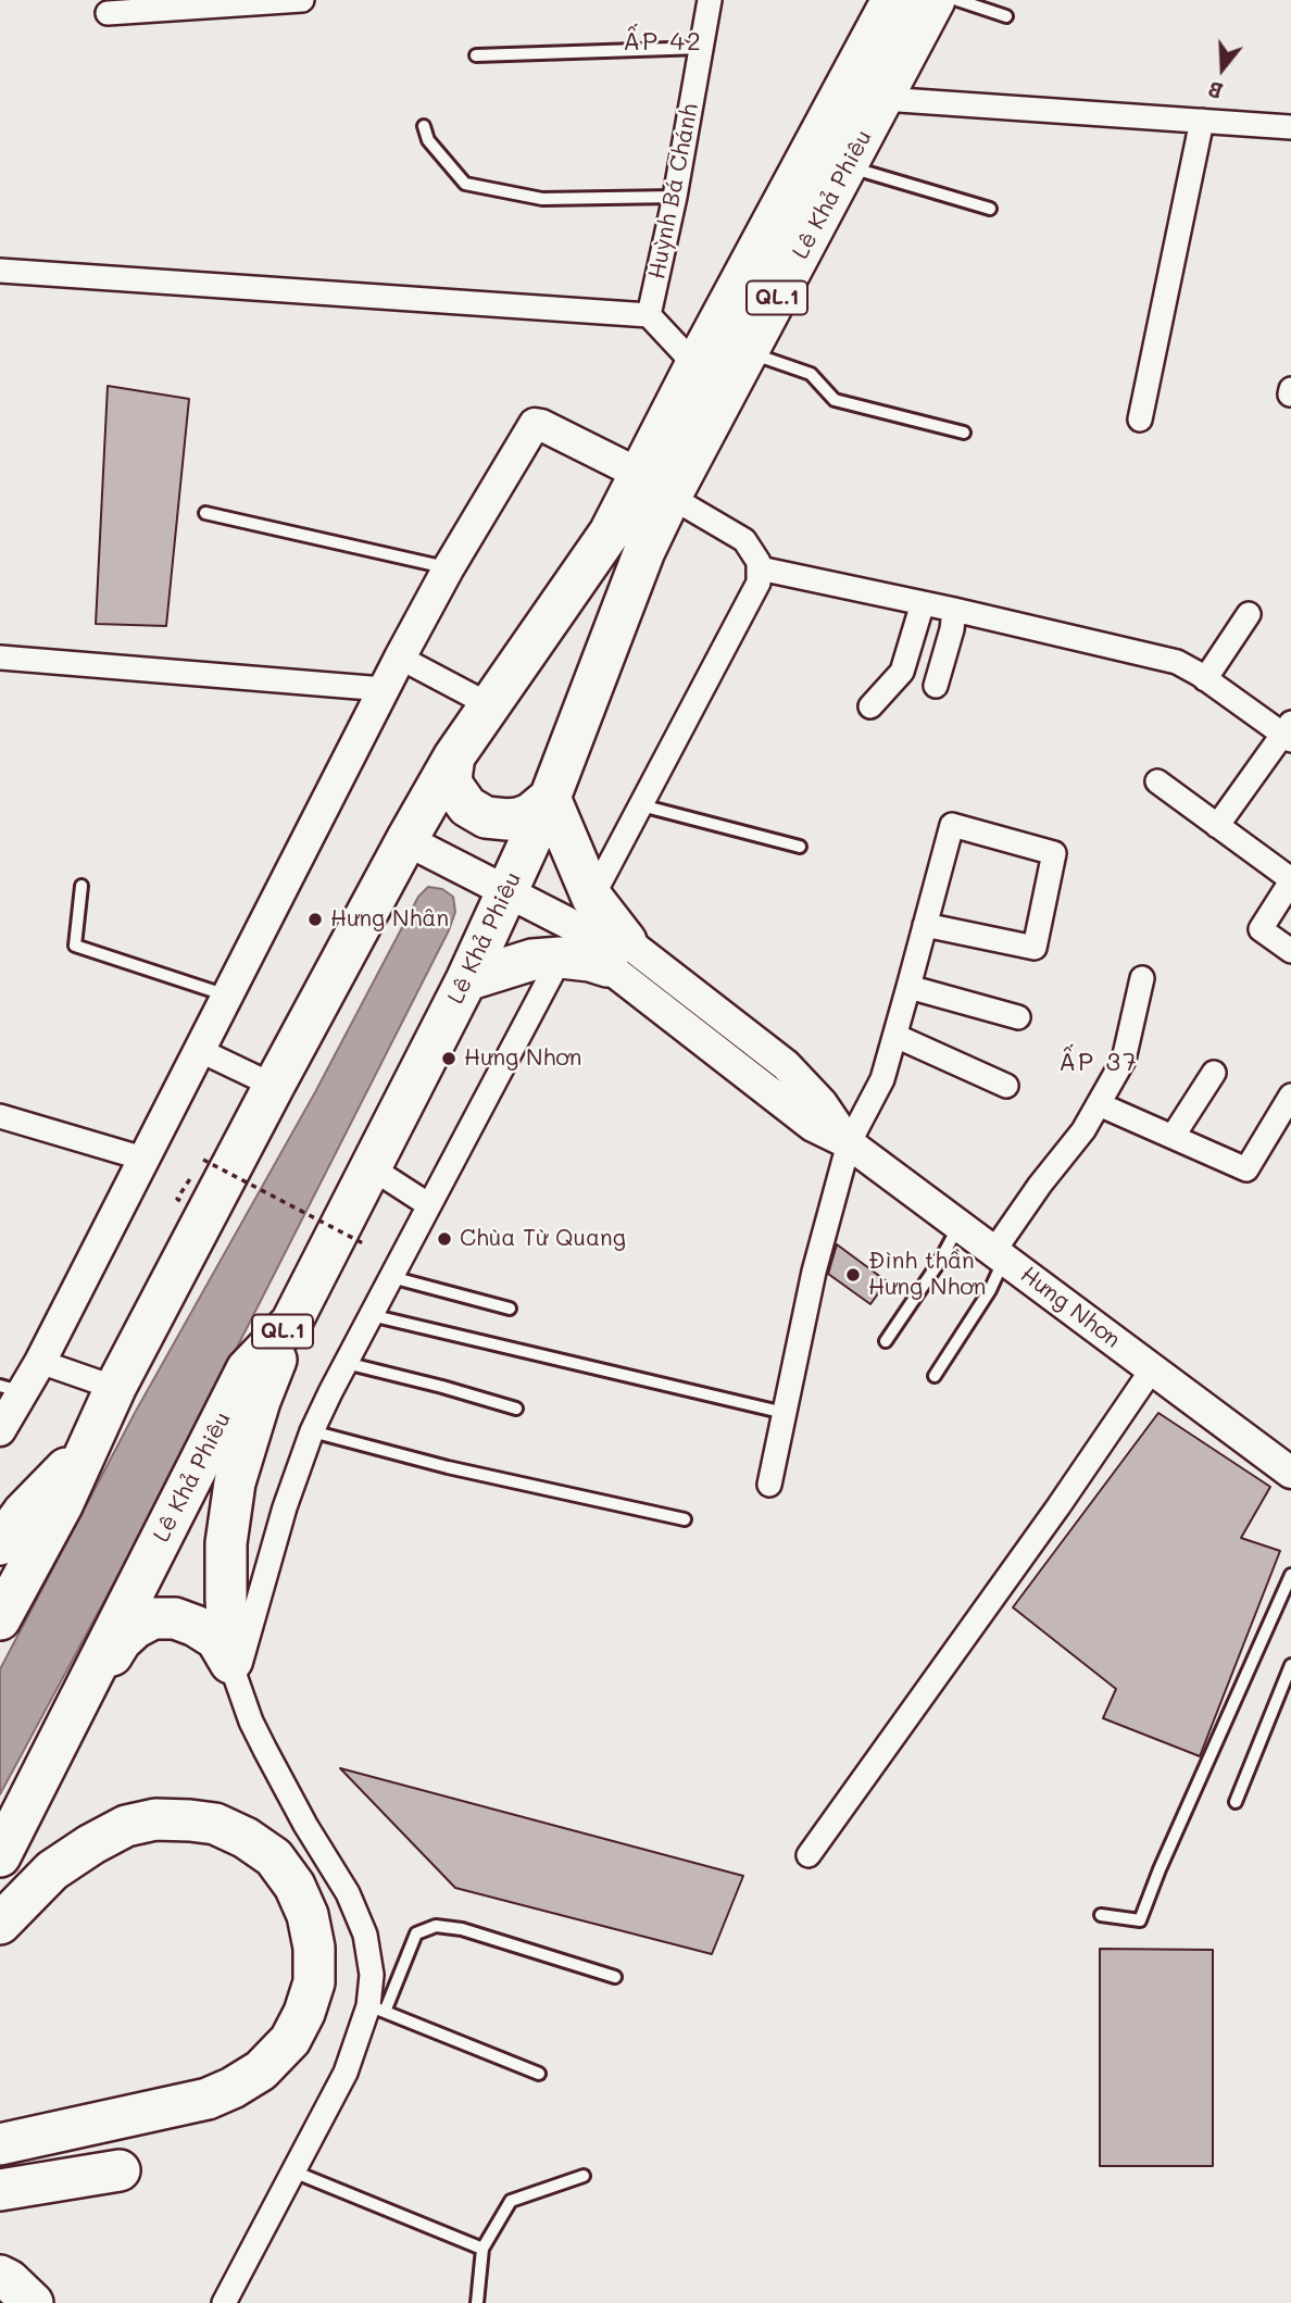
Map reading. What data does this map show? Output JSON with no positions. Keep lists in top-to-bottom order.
{
  "streets": {
    "highway": ["Lê Khả Phiêu", "QL.1"],
    "street": ["Huỳnh Bá Chánh", "Hưng Nhơn"]
  },
  "districts": ["ẤP 42", "ẤP 37"],
  "places": [
    "Hưng Nhân",
    "Hưng Nhơn",
    "Chùa Từ Quang",
    "Đình thần Hưng Nhơn"
  ],
  "north": "bottom"
}
